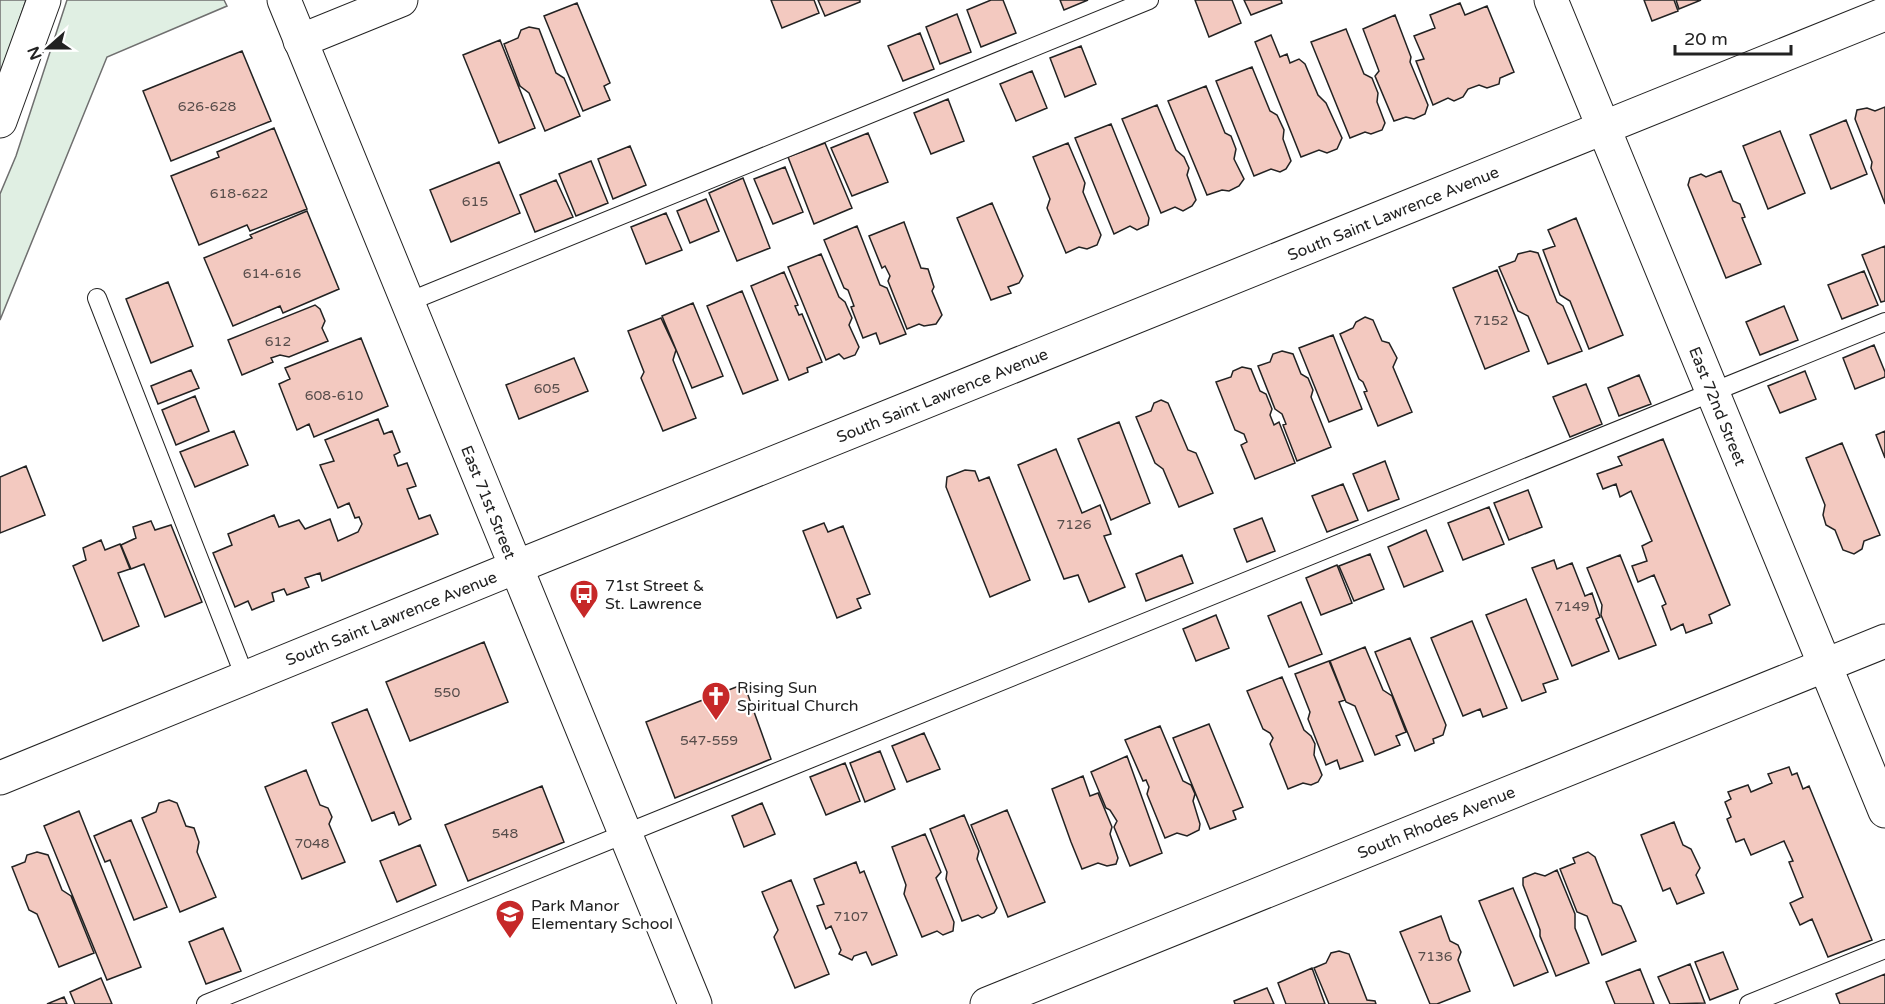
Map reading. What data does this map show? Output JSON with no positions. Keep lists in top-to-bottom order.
{
  "streets": {
    "main road": [
      "South Saint Lawrence Avenue",
      "East 72nd Street",
      "East 71st Street",
      "South Rhodes Avenue"
    ]
  },
  "crossings": [
    ["South Saint Lawrence Avenue", "East 72nd Street"],
    ["South Saint Lawrence Avenue", "East 71st Street"],
    ["East 72nd Street", "South Rhodes Avenue"]
  ],
  "places": {
    "bus stop": ["71st Street & St. Lawrence"],
    "church": ["Rising Sun Spiritual Church"],
    "school or university": ["Park Manor Elementary School"]
  },
  "house_numbers": [
    "626-628",
    "618-622",
    "615",
    "614-616",
    "7152",
    "612",
    "605",
    "608-610",
    "7126",
    "7149",
    "550",
    "547-559",
    "548",
    "7048",
    "7107",
    "7136"
  ],
  "scale_bar": "20 m",
  "north": "left"
}
